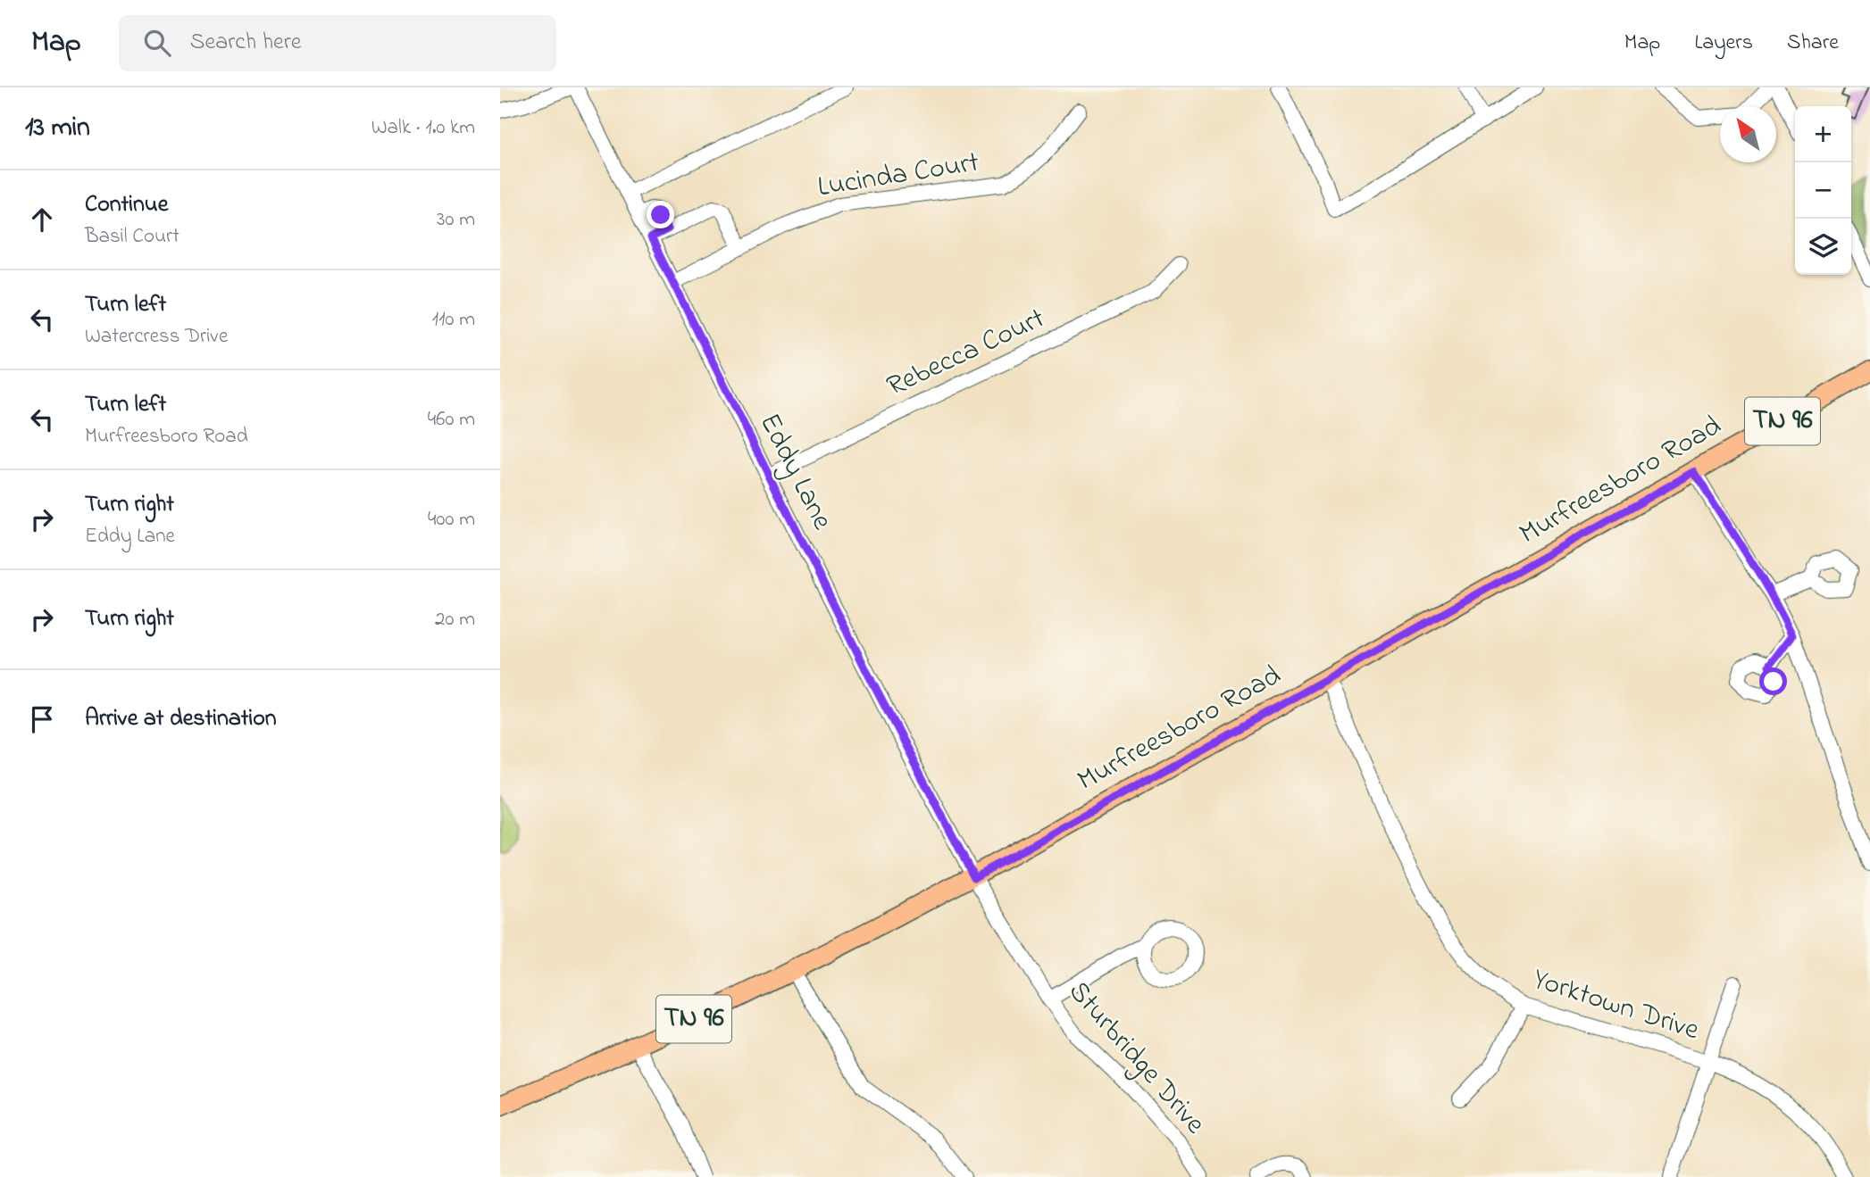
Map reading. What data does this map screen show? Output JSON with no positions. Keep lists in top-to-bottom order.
{
  "streets": {
    "main road": ["TN 96", "Murfreesboro Road"],
    "street": [
      "Lucinda Court",
      "Rebecca Court",
      "Eddy Lane",
      "Yorktown Drive",
      "Sturbridge Drive"
    ]
  },
  "crossings": [
    ["Lucinda Court", "Eddy Lane"],
    ["Rebecca Court", "Eddy Lane"],
    ["Eddy Lane", "Murfreesboro Road"],
    ["Eddy Lane", "Sturbridge Drive"],
    ["Murfreesboro Road", "Yorktown Drive"],
    ["Murfreesboro Road", "Sturbridge Drive"]
  ],
  "north": "top left",
  "page": {
    "header": "Map",
    "search": "Search here",
    "nav": ["Map", "Layers", "Share"],
    "heading": ["13 min", "Walk · 1.0 km"],
    "map_buttons": ["+", "−"],
    "list": [
      ["Continue", "Basil Court", "30 m"],
      ["Turn left", "Watercress Drive", "110 m"],
      ["Turn left", "Murfreesboro Road", "460 m"],
      ["Turn right", "Eddy Lane", "400 m"],
      ["Turn right", "20 m"],
      "Arrive at destination"
    ]
  }
}
